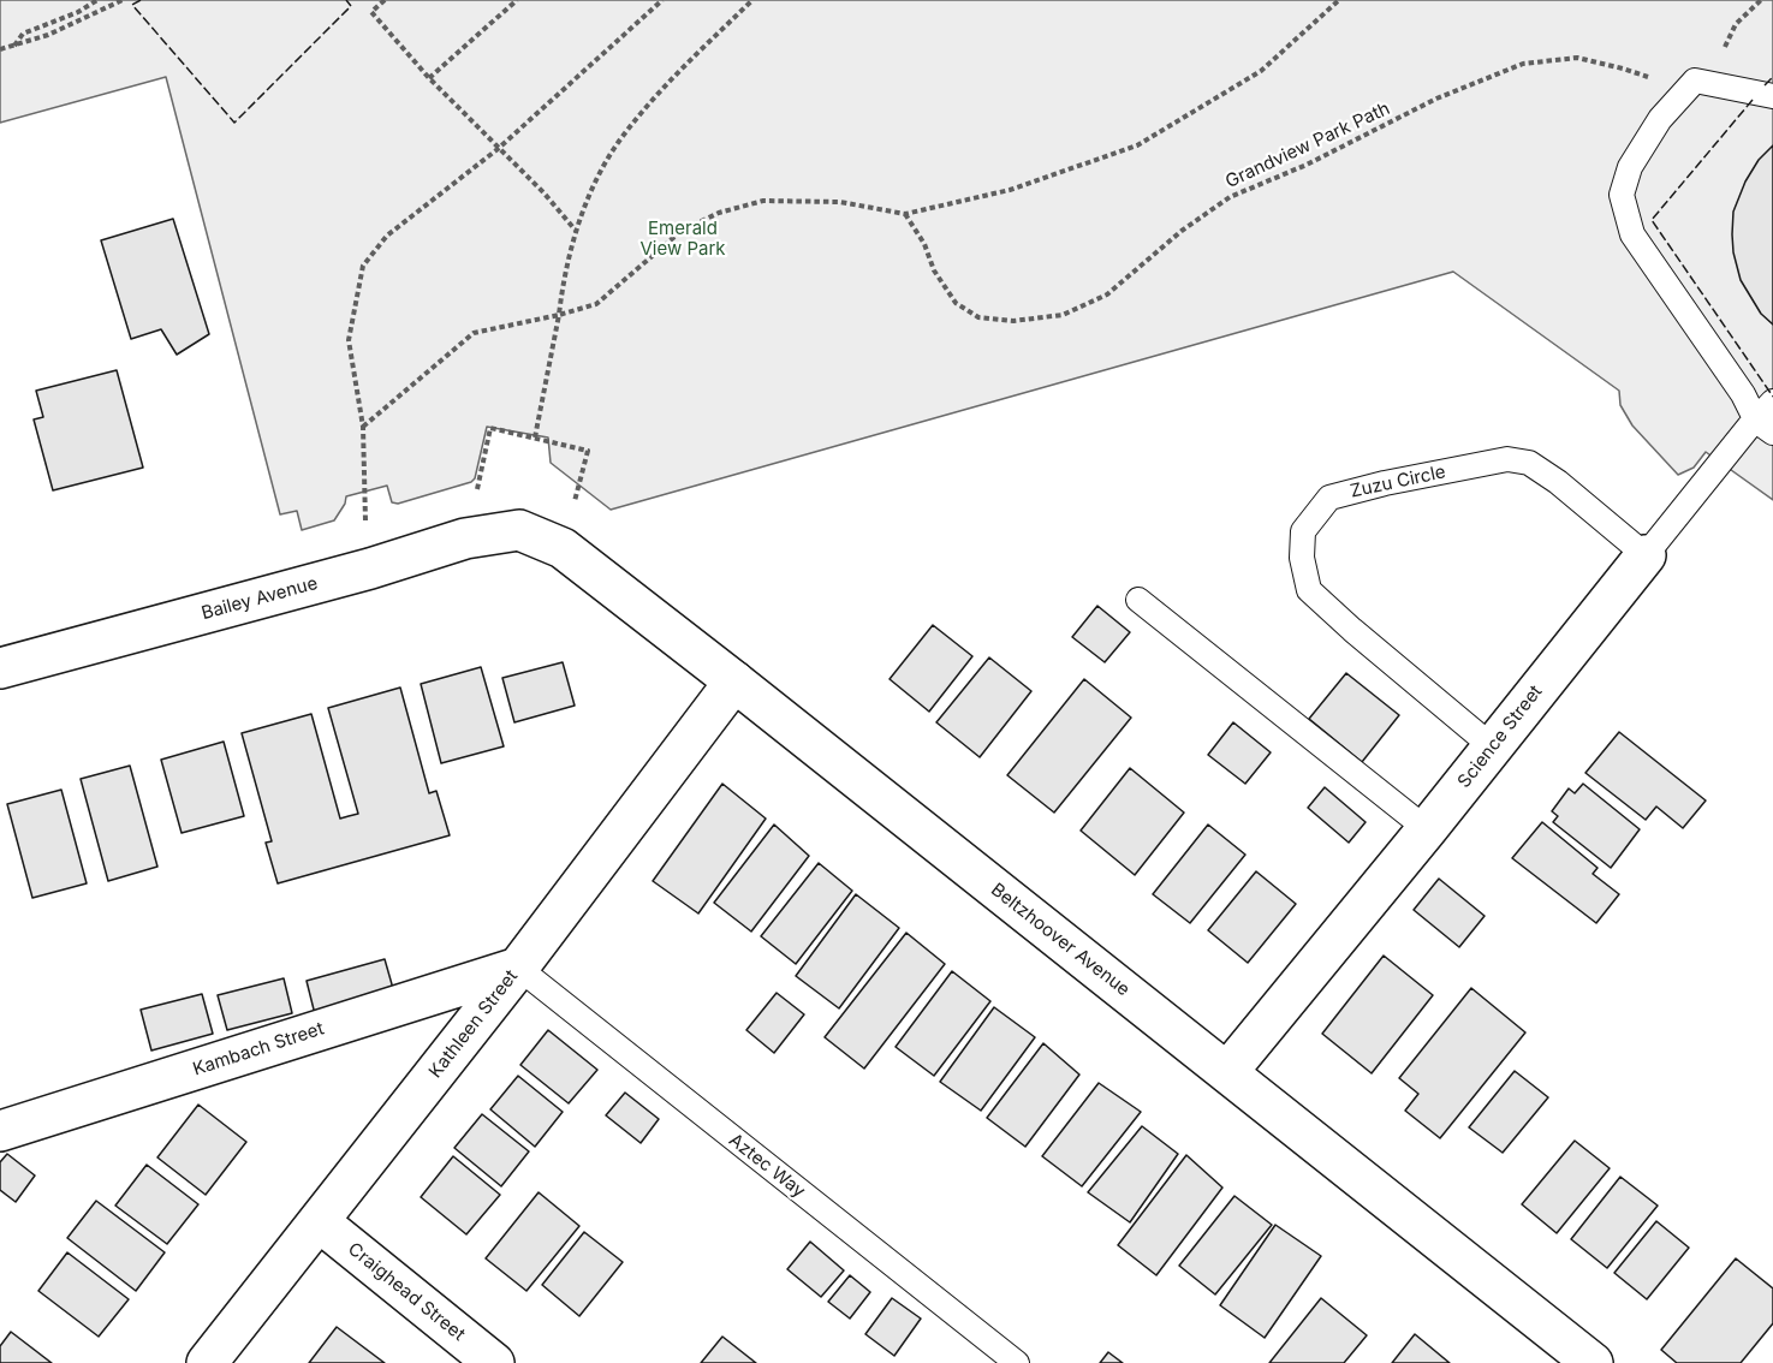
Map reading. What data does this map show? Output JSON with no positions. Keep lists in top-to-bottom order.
{
  "streets": {
    "street": [
      "Bailey Avenue",
      "Science Street",
      "Beltzhoover Avenue",
      "Kathleen Street",
      "Kambach Street",
      "Craighead Street"
    ],
    "lane": ["Zuzu Circle", "Aztec Way"],
    "path": ["Grandview Park Path"]
  },
  "crossings": [
    ["Zuzu Circle", "Science Street"],
    ["Bailey Avenue", "Beltzhoover Avenue"],
    ["Science Street", "Beltzhoover Avenue"],
    ["Beltzhoover Avenue", "Kathleen Street"],
    ["Kathleen Street", "Kambach Street"],
    ["Kathleen Street", "Aztec Way"],
    ["Kathleen Street", "Craighead Street"],
    ["Kambach Street", "Aztec Way"]
  ],
  "parks": ["Emerald View Park"]
}
